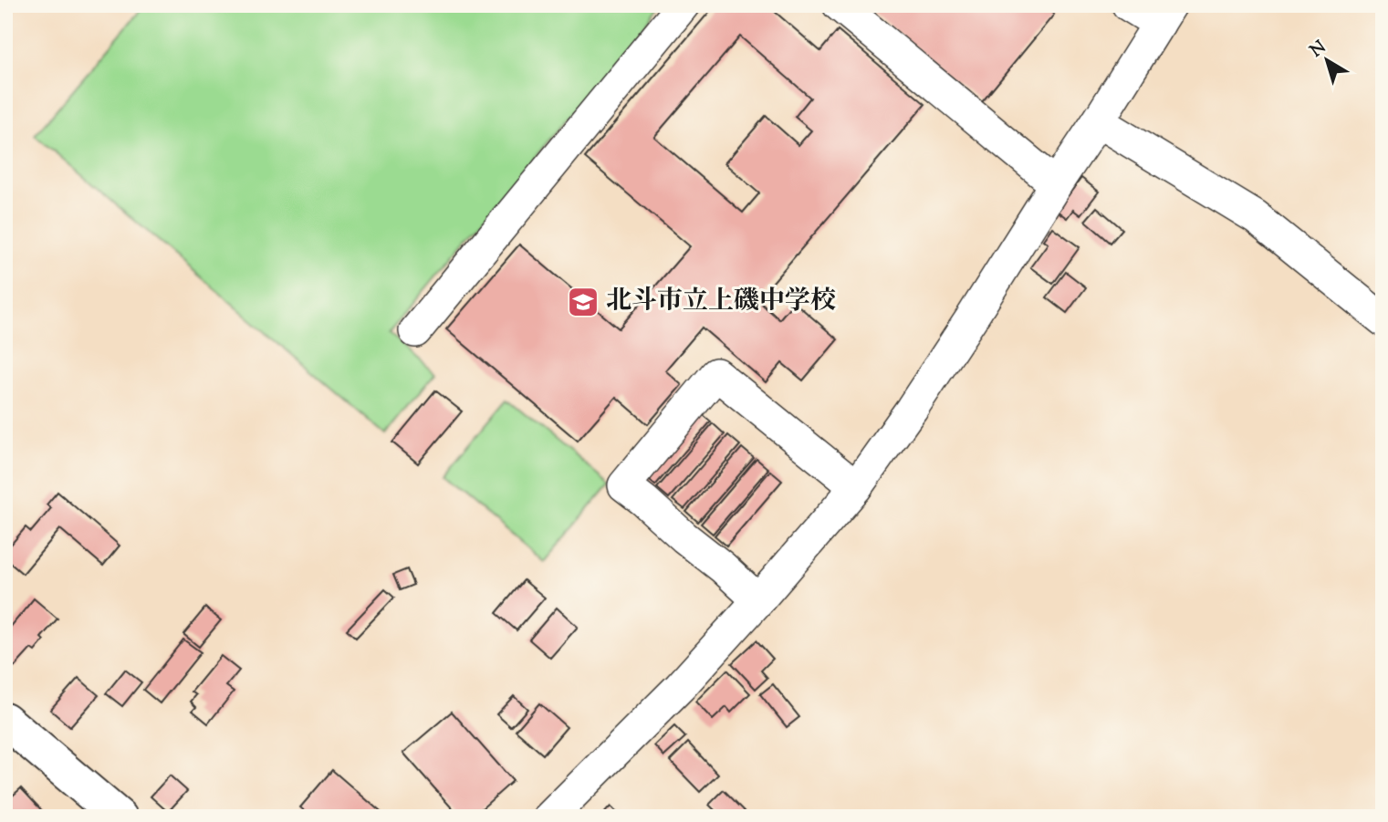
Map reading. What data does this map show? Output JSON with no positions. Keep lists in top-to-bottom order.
{
  "places": {
    "school or university": ["北斗市立上磯中学校"]
  },
  "north": "top left"
}
